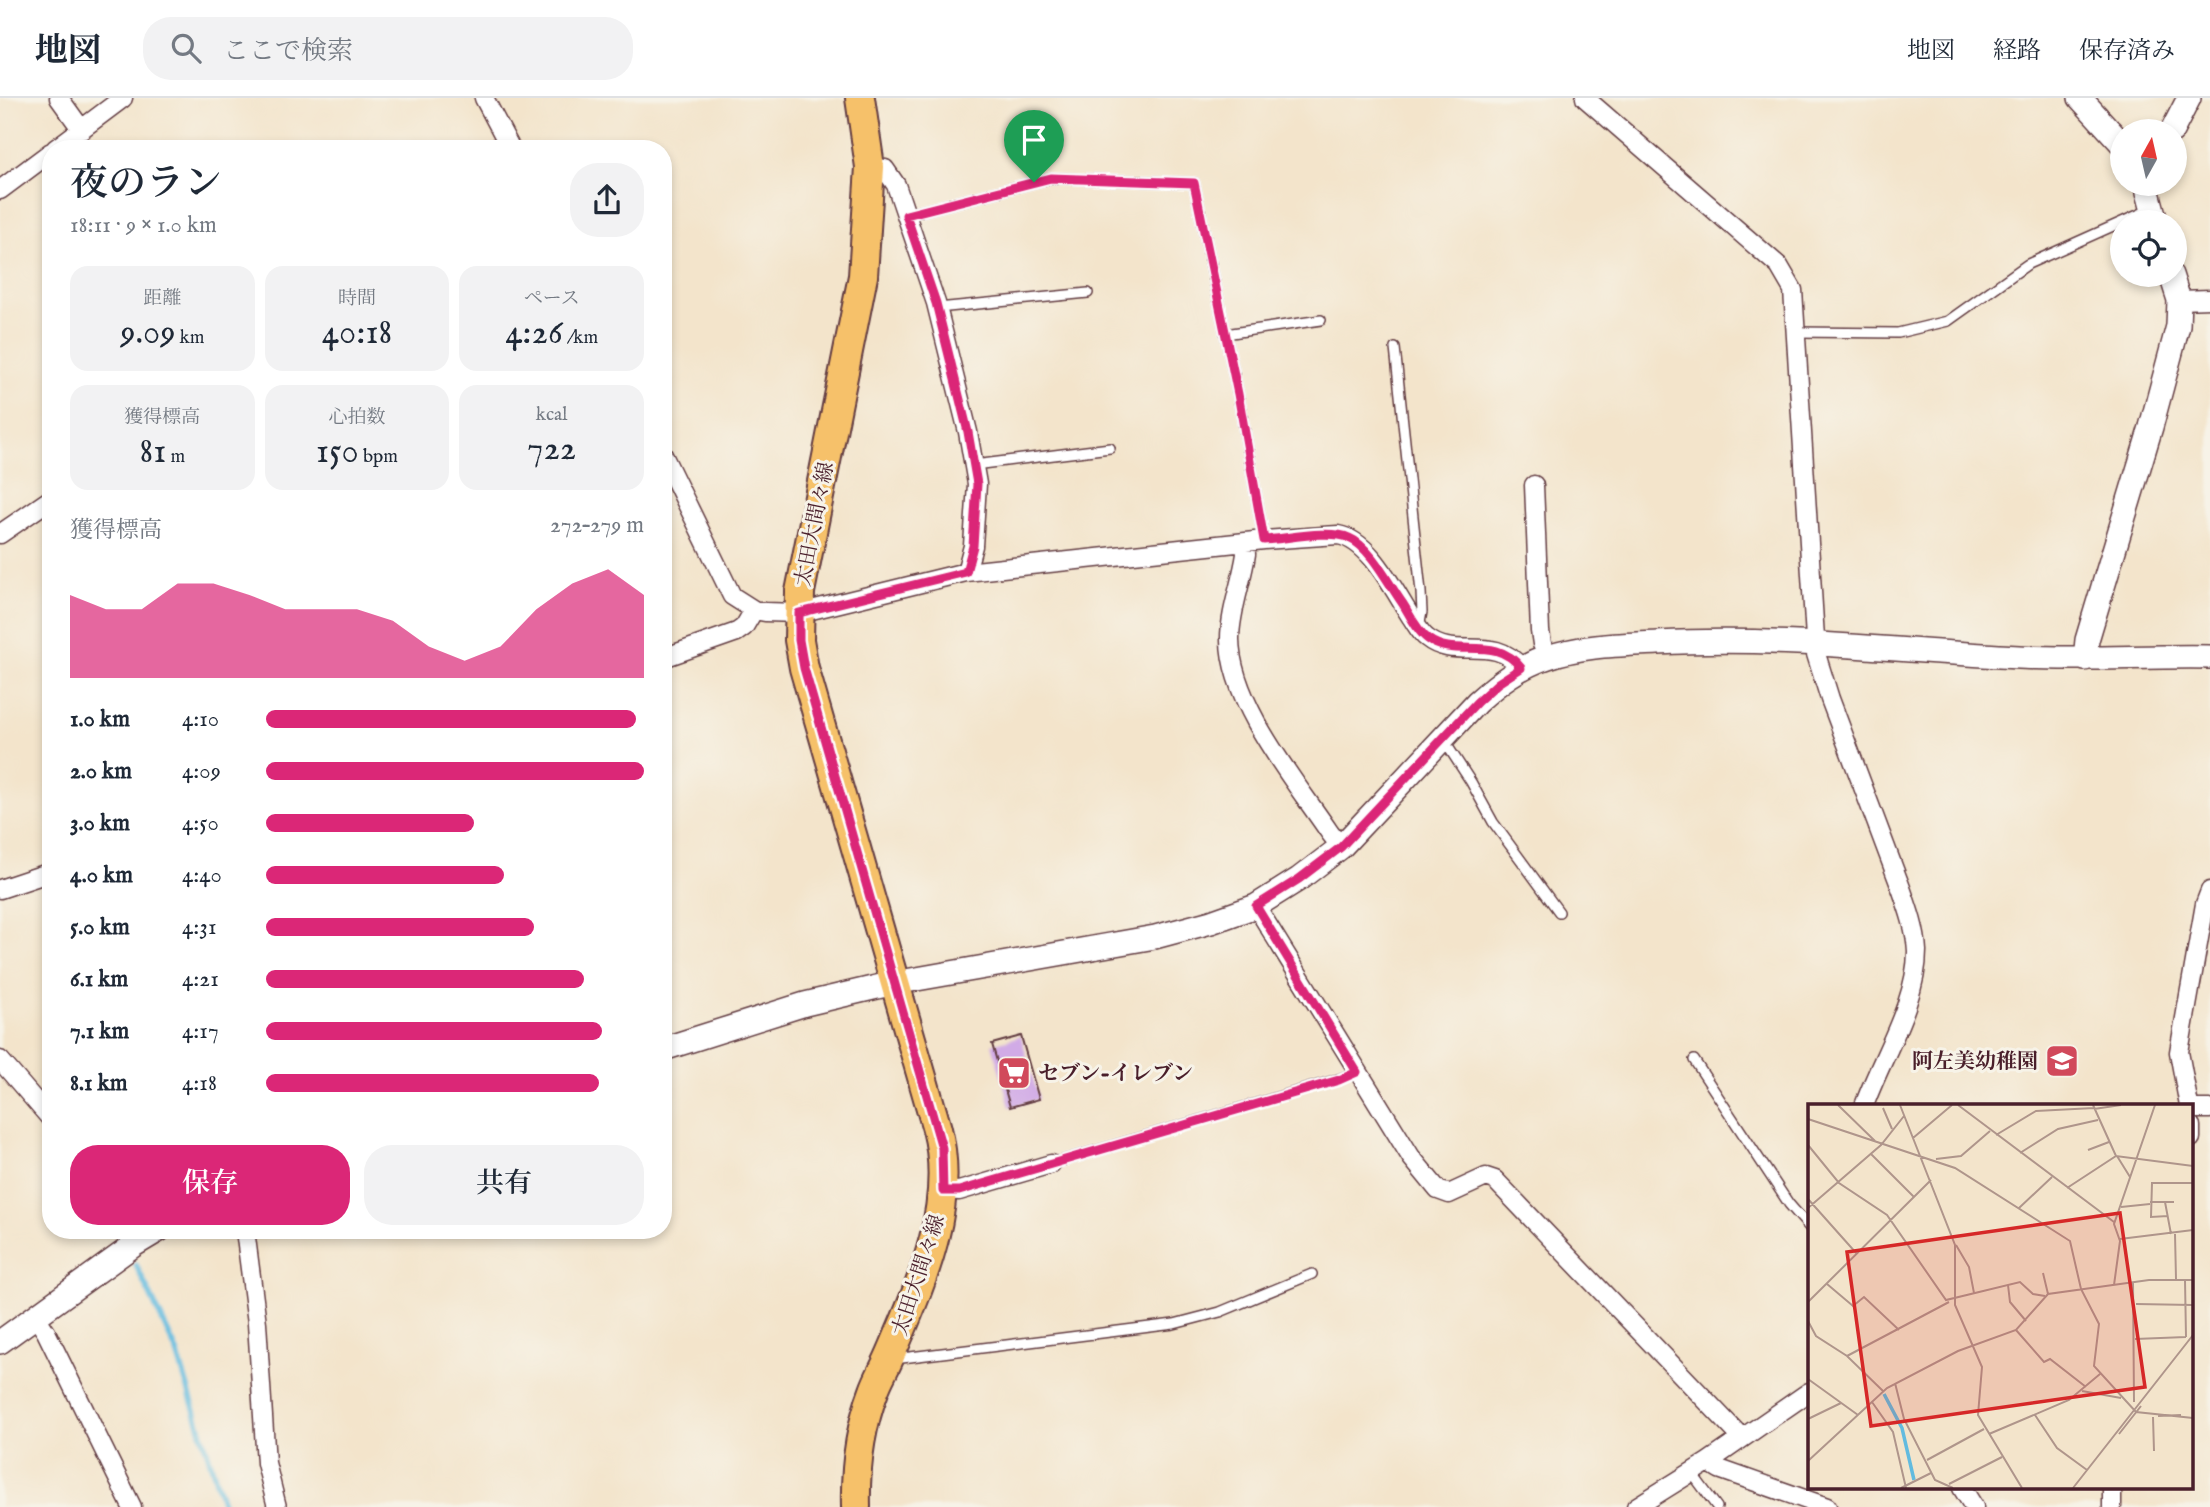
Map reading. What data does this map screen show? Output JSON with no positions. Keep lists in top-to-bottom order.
{
  "streets": {
    "main road": ["太田大間々線"]
  },
  "places": {
    "school or university": ["阿左美幼稚園"],
    "supermarket": ["セブン-イレブン"]
  },
  "north": "top",
  "page": {
    "header": "地図",
    "search": "ここで検索",
    "nav": ["地図", "経路", "保存済み"],
    "heading": ["夜のラン", "18:11 · 9 × 1.0 km"],
    "stats": [
      ["距離", "9.09 km"],
      ["時間", "40:18"],
      ["ペース", "4:26 /km"],
      ["獲得標高", "81 m"],
      ["心拍数", "150 bpm"],
      ["kcal", "722"]
    ],
    "chart": ["獲得標高", "272–279 m"],
    "list": [
      {
        "name": "1.0 km",
        "note": "4:10"
      },
      {
        "name": "2.0 km",
        "note": "4:09"
      },
      {
        "name": "3.0 km",
        "note": "4:50"
      },
      {
        "name": "4.0 km",
        "note": "4:40"
      },
      {
        "name": "5.0 km",
        "note": "4:31"
      },
      {
        "name": "6.1 km",
        "note": "4:21"
      },
      {
        "name": "7.1 km",
        "note": "4:17"
      },
      {
        "name": "8.1 km",
        "note": "4:18"
      }
    ],
    "buttons": ["保存", "共有"]
  }
}
